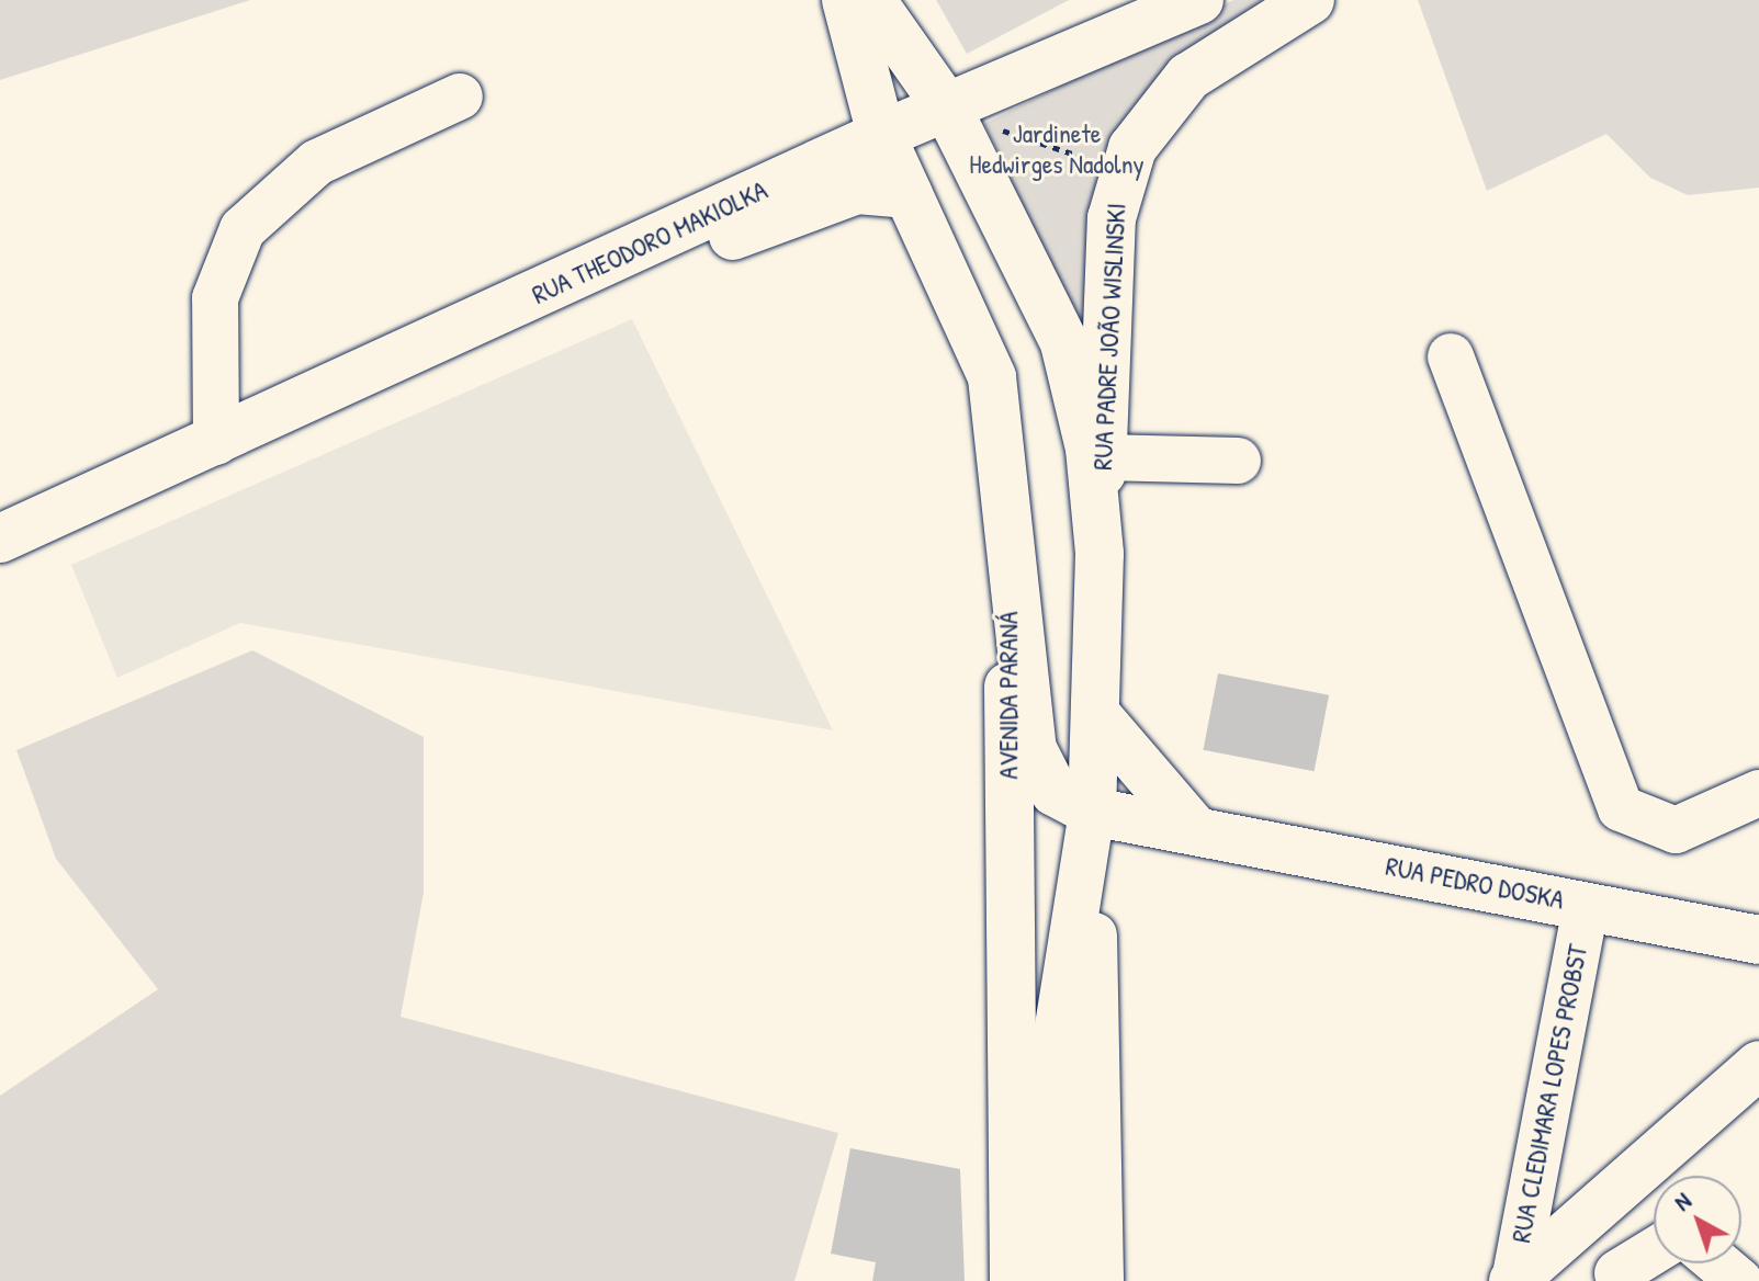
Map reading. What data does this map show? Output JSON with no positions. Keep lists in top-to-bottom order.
{
  "streets": {
    "main road": [
      "RUA THEODORO MAKIOLKA",
      "RUA PADRE JOÃO WISLINSKI",
      "AVENIDA PARANÁ",
      "RUA PEDRO DOSKA"
    ],
    "street": ["RUA CLEDIMARA LOPES PROBST"]
  },
  "crossings": [
    ["RUA THEODORO MAKIOLKA", "AVENIDA PARANÁ"],
    ["RUA PEDRO DOSKA", "RUA CLEDIMARA LOPES PROBST"]
  ],
  "parks": ["Jardinete Hedwirges Nadolny"],
  "north": "top left"
}
